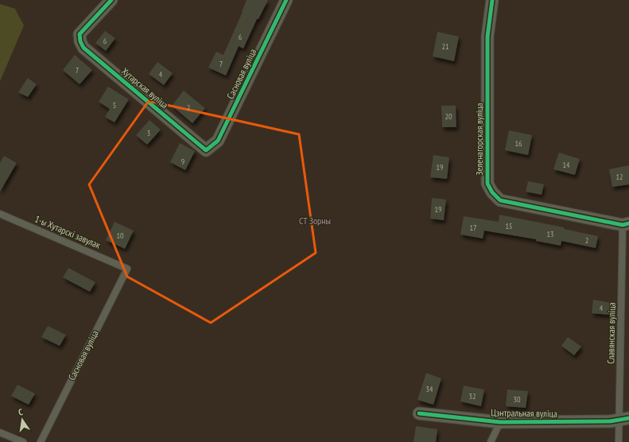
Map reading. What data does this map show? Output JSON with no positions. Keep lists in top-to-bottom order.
{
  "streets": {
    "street": [
      "Сасновая вуліца",
      "Хутарская вуліца",
      "Зеленагорская вуліца",
      "Цэнтральная вуліца"
    ],
    "lane": ["1-ы Хутарскі завулак", "Славянская вуліца"]
  },
  "crossings": [
    ["Сасновая вуліца", "Хутарская вуліца"],
    ["Сасновая вуліца", "1-ы Хутарскі завулак"],
    ["Зеленагорская вуліца", "Славянская вуліца"],
    ["Славянская вуліца", "Цэнтральная вуліца"]
  ],
  "parks": ["СТ Зорны"],
  "house_numbers": [
    "6",
    "6",
    "21",
    "7",
    "7",
    "4",
    "5",
    "2",
    "20",
    "3",
    "16",
    "9",
    "14",
    "19",
    "12",
    "19",
    "15",
    "17",
    "13",
    "10",
    "2",
    "4",
    "34",
    "32",
    "30"
  ],
  "north": "top"
}
